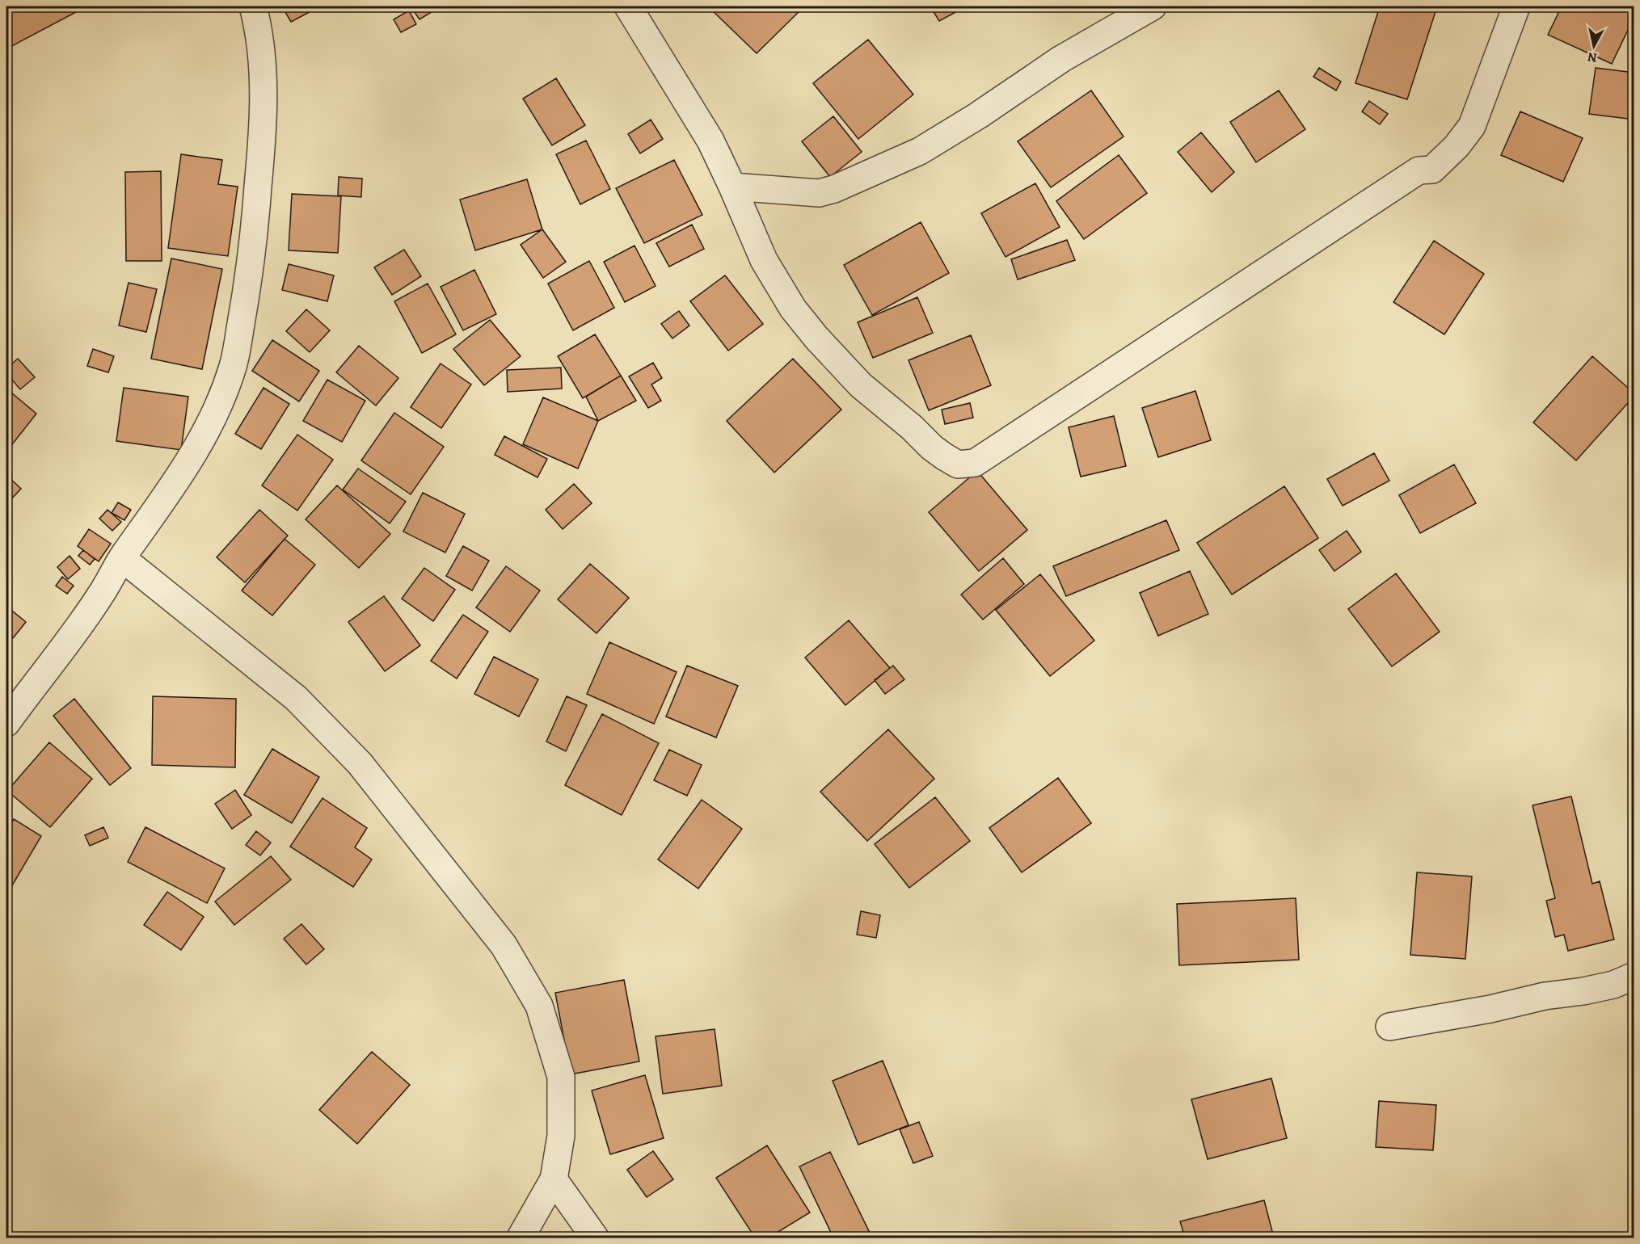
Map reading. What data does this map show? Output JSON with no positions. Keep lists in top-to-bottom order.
{
  "north": "bottom"
}
